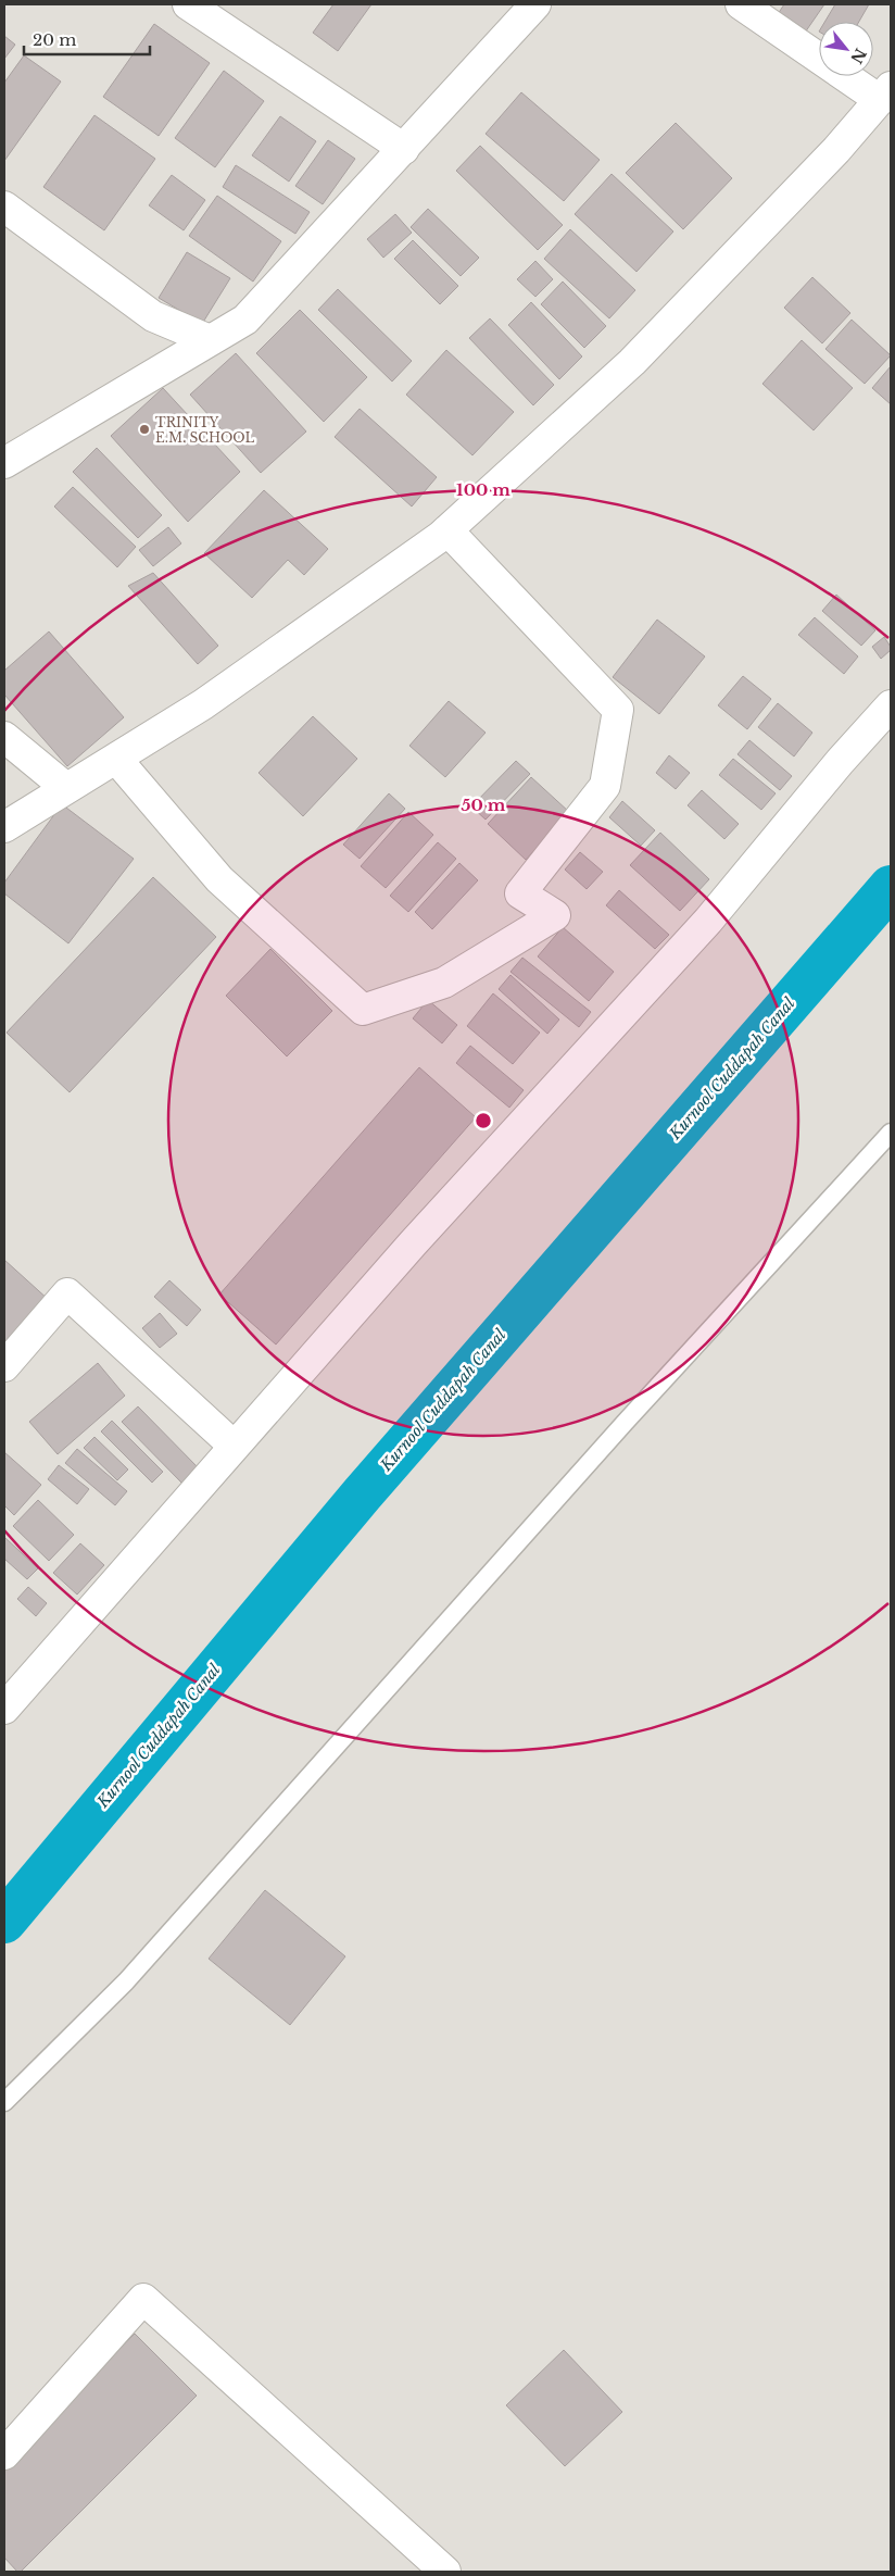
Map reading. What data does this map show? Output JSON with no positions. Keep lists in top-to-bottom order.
{
  "water": ["Kurnool Cuddapah Canal"],
  "places": ["TRINITY E.M. SCHOOL"],
  "scale_bar": "20 m",
  "north": "bottom right",
  "rings": ["100 m", "50 m"]
}
